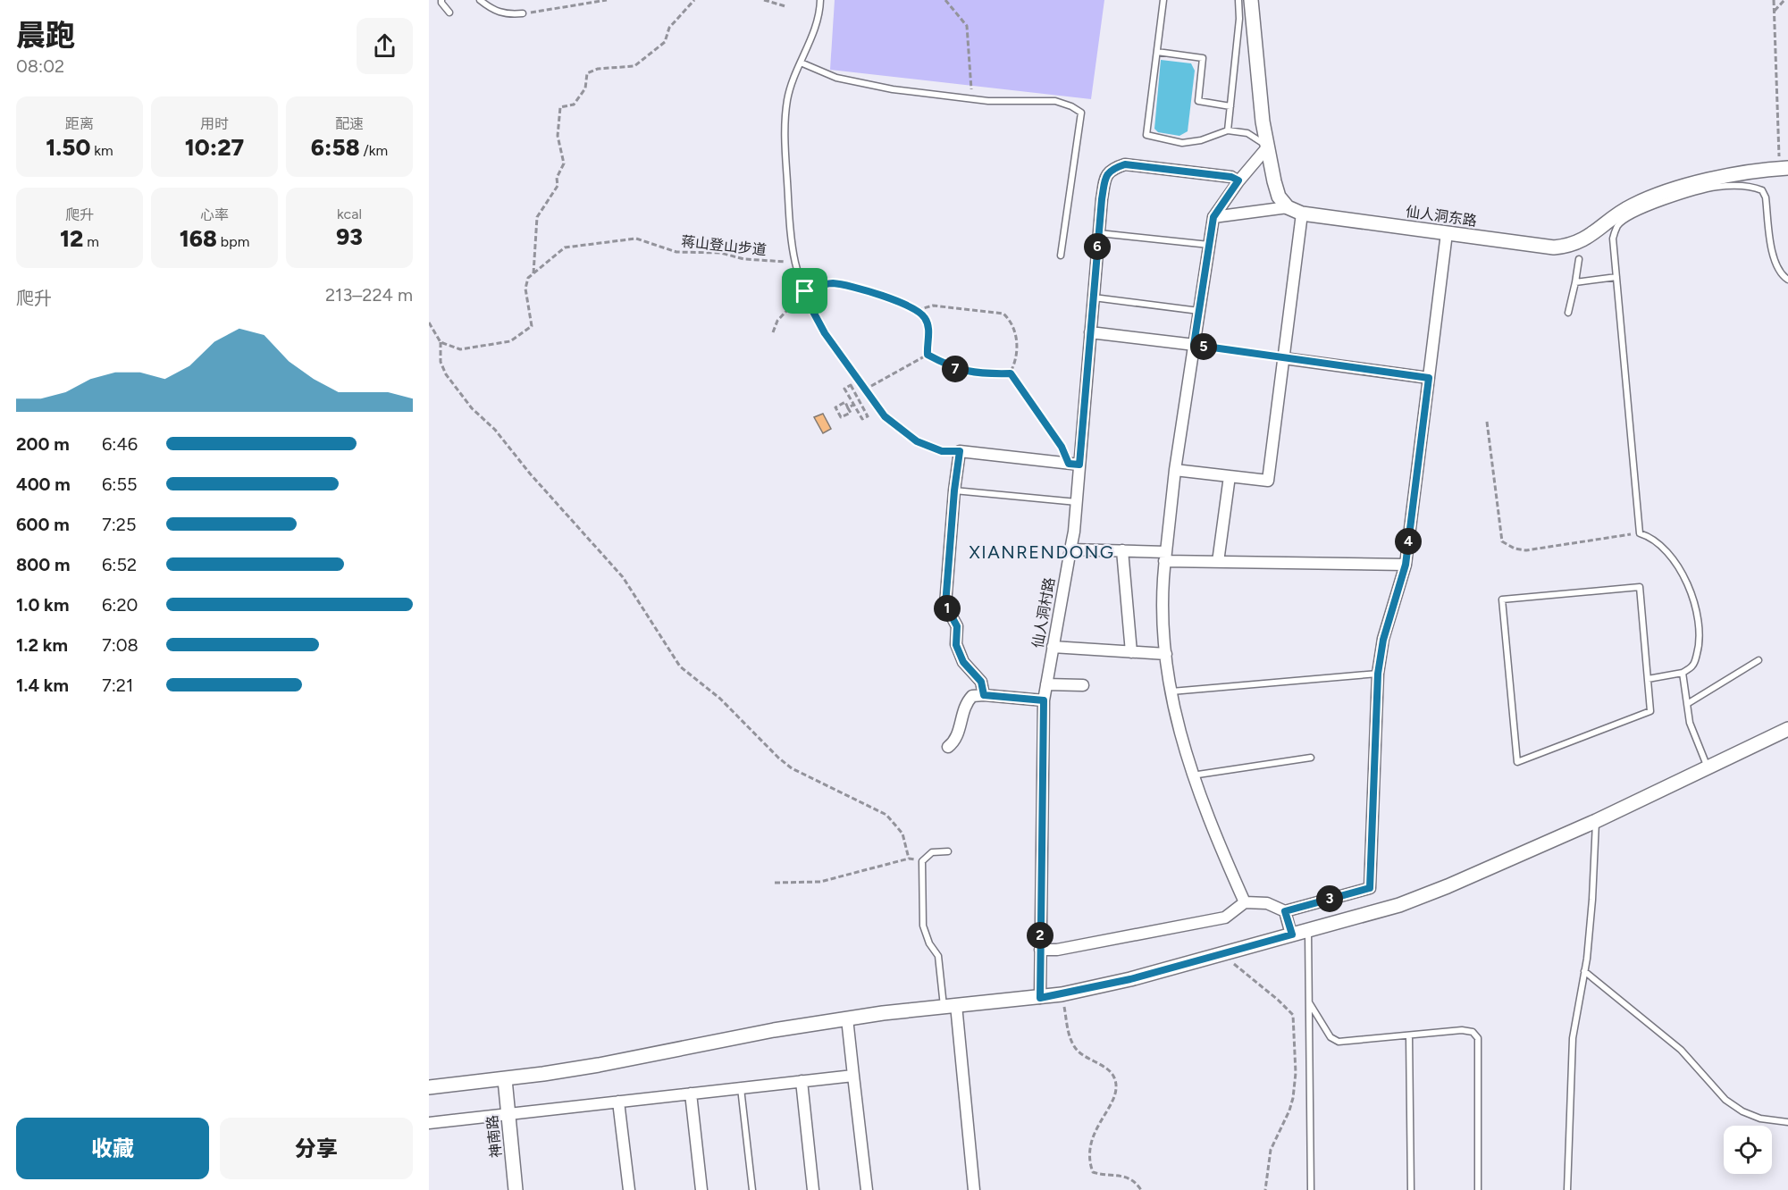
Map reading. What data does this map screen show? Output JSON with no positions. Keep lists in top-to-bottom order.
{
  "streets": {
    "street": ["仙人洞东路", "仙人洞村路", "神南路"],
    "path": ["蒋山登山步道"]
  },
  "districts": ["XIANRENDONG"],
  "page": {
    "heading": ["晨跑", "08:02"],
    "stats": [
      ["距离", "1.50 km"],
      ["用时", "10:27"],
      ["配速", "6:58 /km"],
      ["爬升", "12 m"],
      ["心率", "168 bpm"],
      ["kcal", "93"]
    ],
    "pins": [
      "6",
      "5",
      "7",
      "4",
      "1",
      "3",
      "2"
    ],
    "chart": ["爬升", "213–224 m"],
    "list": [
      {
        "name": "200 m",
        "note": "6:46"
      },
      {
        "name": "400 m",
        "note": "6:55"
      },
      {
        "name": "600 m",
        "note": "7:25"
      },
      {
        "name": "800 m",
        "note": "6:52"
      },
      {
        "name": "1.0 km",
        "note": "6:20"
      },
      {
        "name": "1.2 km",
        "note": "7:08"
      },
      {
        "name": "1.4 km",
        "note": "7:21"
      }
    ],
    "buttons": ["收藏", "分享"]
  }
}
